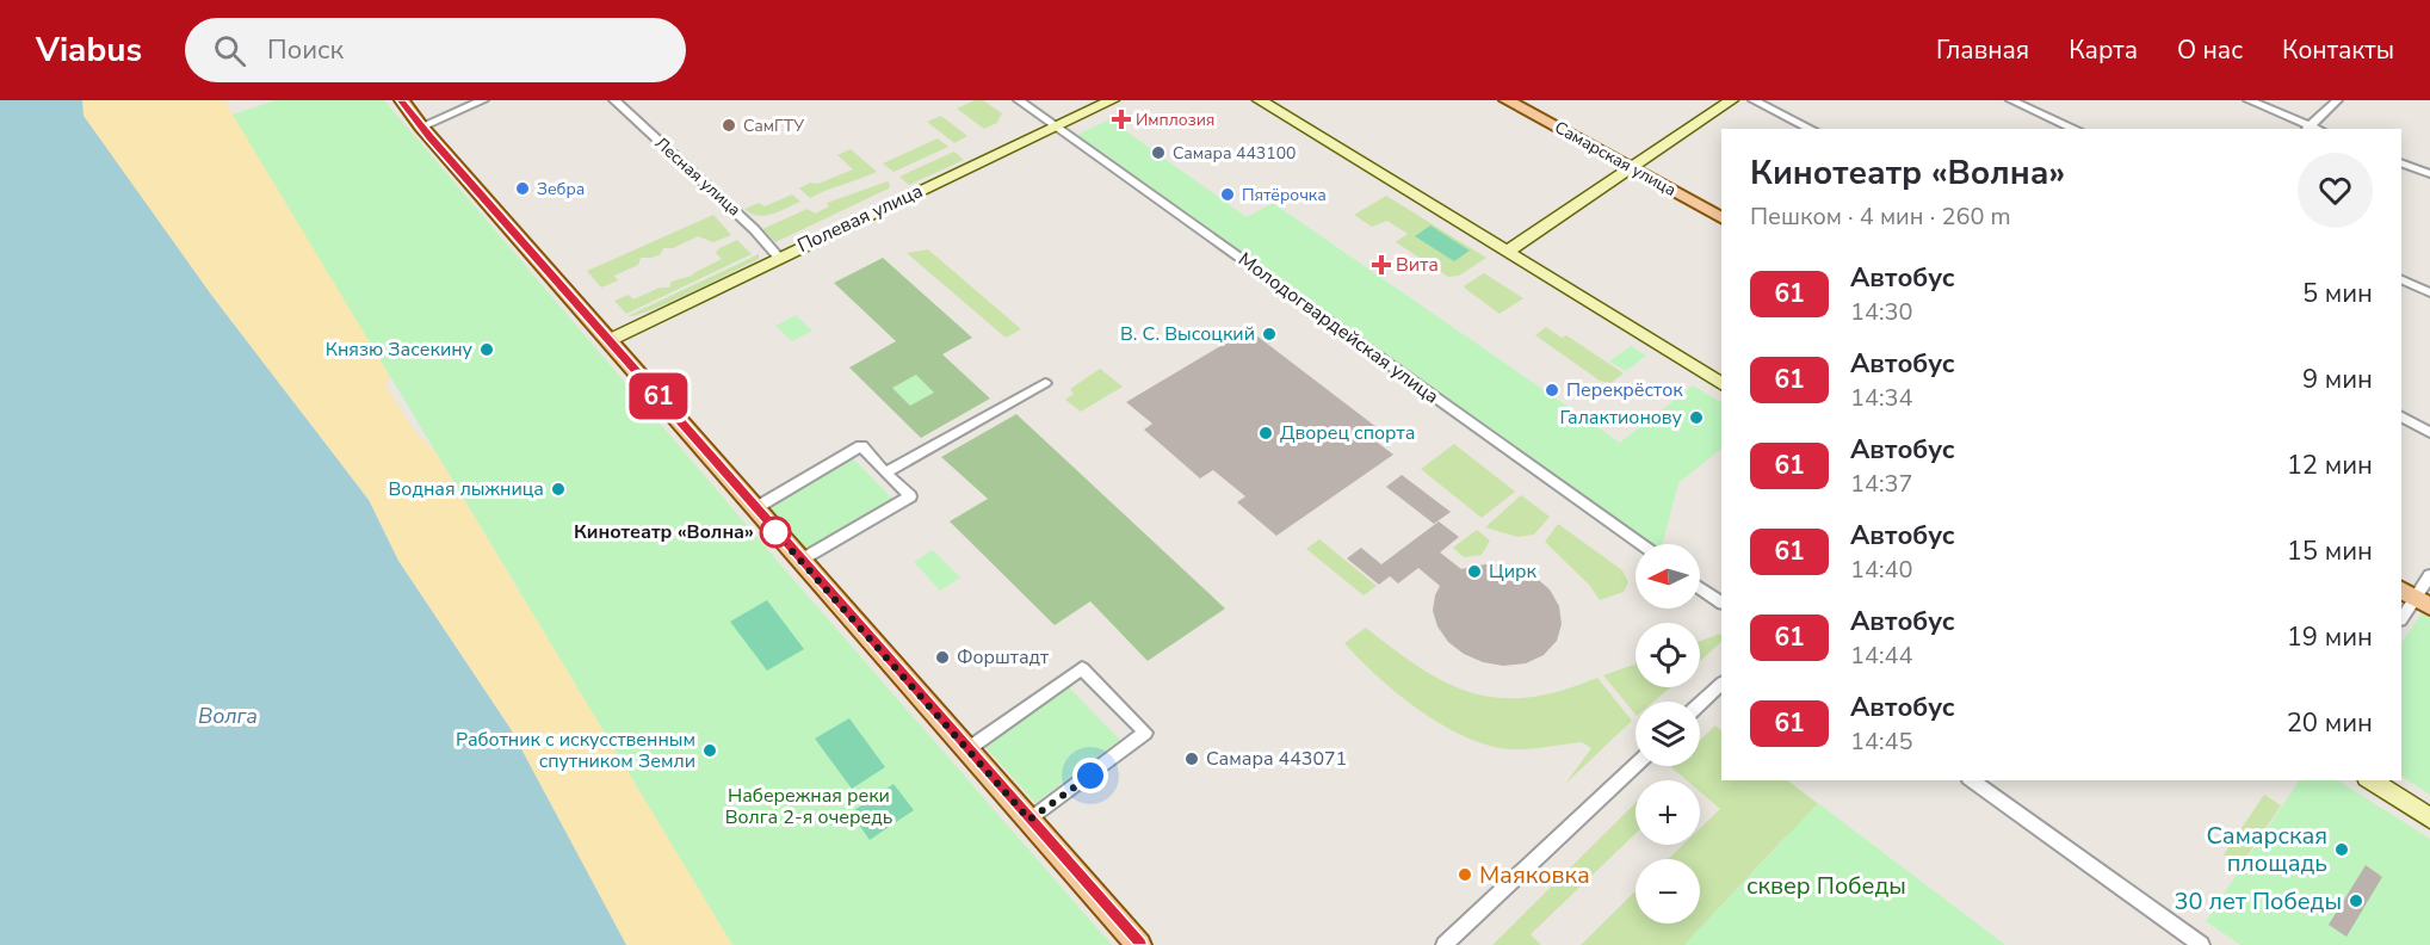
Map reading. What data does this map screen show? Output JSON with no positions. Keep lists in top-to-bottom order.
{
  "streets": {
    "main road": ["Самарская улица"],
    "street": ["Лесная улица", "Полевая улица", "Молодогвардейская улица"]
  },
  "crossings": [
    ["Лесная улица", "Полевая улица"],
    ["Полевая улица", "Молодогвардейская улица"]
  ],
  "water": ["Волга"],
  "parks": ["Набережная реки Волга 2-я очередь", "сквер Победы"],
  "places": {
    "health": ["Имплозия", "Вита"],
    "other": [
      "СамГТУ",
      "Самара 443100",
      "Зебра",
      "Пятёрочка",
      "В. С. Высоцкий",
      "Князю Засекину",
      "Перекрёсток",
      "Галактионову",
      "Дворец спорта",
      "Водная лыжница",
      "Кинотеатр «Волна»",
      "Цирк",
      "Форштадт",
      "Работник с искусственным спутником Земли",
      "Самара 443071",
      "Самарская площадь",
      "Маяковка",
      "30 лет Победы"
    ]
  },
  "lines": ["bus line 61"],
  "north": "left",
  "page": {
    "header": "Viabus",
    "search": "Поиск",
    "nav": [
      "Главная",
      "Карта",
      "О нас",
      "Контакты"
    ],
    "on_map": "61",
    "heading": ["Кинотеатр «Волна»", "Пешком · 4 мин · 260 m"],
    "list": [
      {
        "mark": "61",
        "name": "Автобус",
        "note": "14:30",
        "value": "5 мин"
      },
      {
        "mark": "61",
        "name": "Автобус",
        "note": "14:34",
        "value": "9 мин"
      },
      {
        "mark": "61",
        "name": "Автобус",
        "note": "14:37",
        "value": "12 мин"
      },
      {
        "mark": "61",
        "name": "Автобус",
        "note": "14:40",
        "value": "15 мин"
      },
      {
        "mark": "61",
        "name": "Автобус",
        "note": "14:44",
        "value": "19 мин"
      },
      {
        "mark": "61",
        "name": "Автобус",
        "note": "14:45",
        "value": "20 мин"
      }
    ],
    "map_buttons": ["+", "−"]
  }
}
